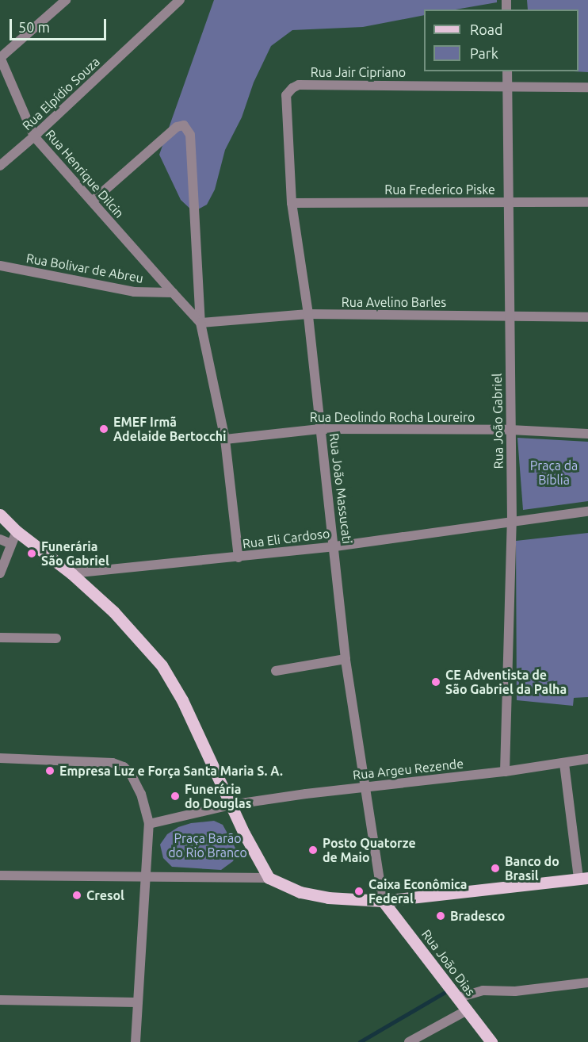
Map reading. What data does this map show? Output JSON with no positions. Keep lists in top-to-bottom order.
{
  "streets": {
    "main road": ["Rua João Dias"],
    "street": [
      "Rua Jair Cipriano",
      "Rua Elpídio Souza",
      "Rua Henrique Dilcin",
      "Rua Frederico Piske",
      "Rua Bolivar de Abreu",
      "Rua Avelino Barles",
      "Rua Deolindo Rocha Loureiro",
      "Rua João Gabriel",
      "Rua João Massucati",
      "Rua Eli Cardoso",
      "Rua Argeu Rezende"
    ]
  },
  "crossings": [
    ["Rua Jair Cipriano", "Rua João Gabriel"],
    ["Rua Jair Cipriano", "Rua João Massucati"],
    ["Rua Elpídio Souza", "Rua Henrique Dilcin"],
    ["Rua Henrique Dilcin", "Rua Bolivar de Abreu"],
    ["Rua Frederico Piske", "Rua João Gabriel"],
    ["Rua Frederico Piske", "Rua João Massucati"],
    ["Rua Avelino Barles", "Rua João Gabriel"],
    ["Rua Avelino Barles", "Rua João Massucati"],
    ["Rua Deolindo Rocha Loureiro", "Rua João Gabriel"],
    ["Rua Deolindo Rocha Loureiro", "Rua João Massucati"],
    ["Rua João Gabriel", "Rua Eli Cardoso"],
    ["Rua João Gabriel", "Rua Argeu Rezende"],
    ["Rua João Massucati", "Rua Eli Cardoso"],
    ["Rua João Massucati", "Rua Argeu Rezende"],
    ["Rua João Massucati", "Rua João Dias"]
  ],
  "parks": ["Praça da Bíblia", "Praça Barão do Rio Branco"],
  "places": [
    "EMEF Irmã Adelaide Bertocchi",
    "Funerária São Gabriel",
    "CE Adventista de São Gabriel da Palha",
    "Empresa Luz e Força Santa Maria S. A.",
    "Funerária do Douglas",
    "Posto Quatorze de Maio",
    "Banco do Brasil",
    "Caixa Econômica Federal",
    "Cresol",
    "Bradesco"
  ],
  "legend": ["Road", "Park"],
  "scale_bar": "50 m"
}
